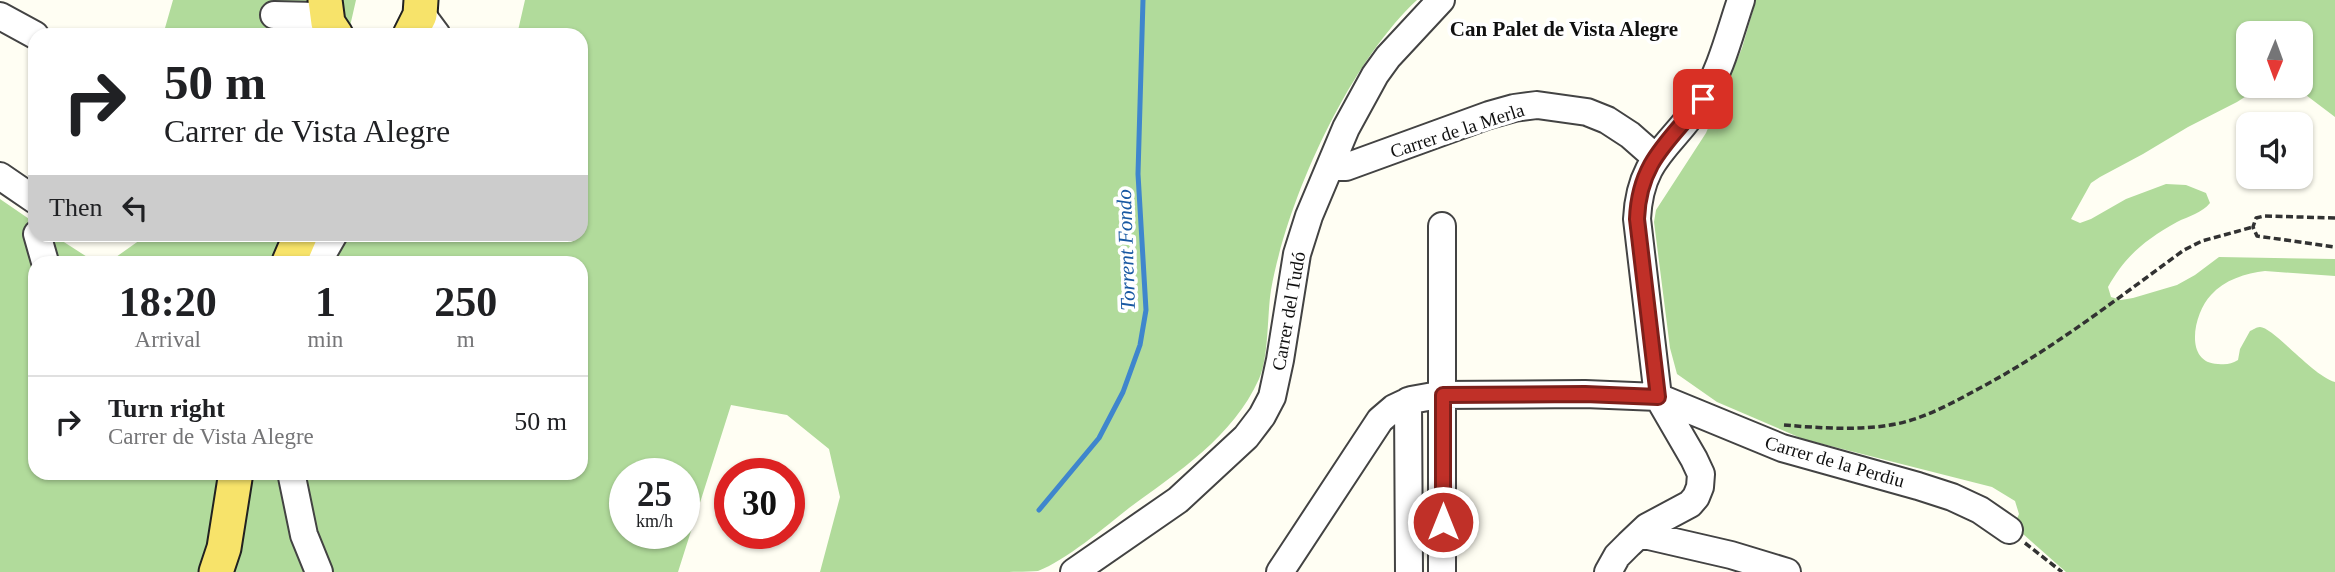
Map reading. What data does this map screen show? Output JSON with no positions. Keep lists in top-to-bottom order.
{
  "streets": {
    "street": ["Carrer de la Merla", "Carrer del Tudó", "Carrer de la Perdiu"]
  },
  "crossings": [
    ["Carrer de la Merla", "Carrer del Tudó"]
  ],
  "districts": ["Can Palet de Vista Alegre"],
  "water": ["Torrent Fondo"],
  "north": "bottom",
  "page": {
    "turn": ["50 m", "Carrer de Vista Alegre"],
    "then": "Then",
    "eta": [
      "18:20",
      "Arrival",
      "1",
      "min",
      "250",
      "m"
    ],
    "list": [
      {
        "name": "Turn right",
        "note": "Carrer de Vista Alegre",
        "value": "50 m"
      }
    ],
    "speed": "25 km/h",
    "limit": "30"
  }
}
